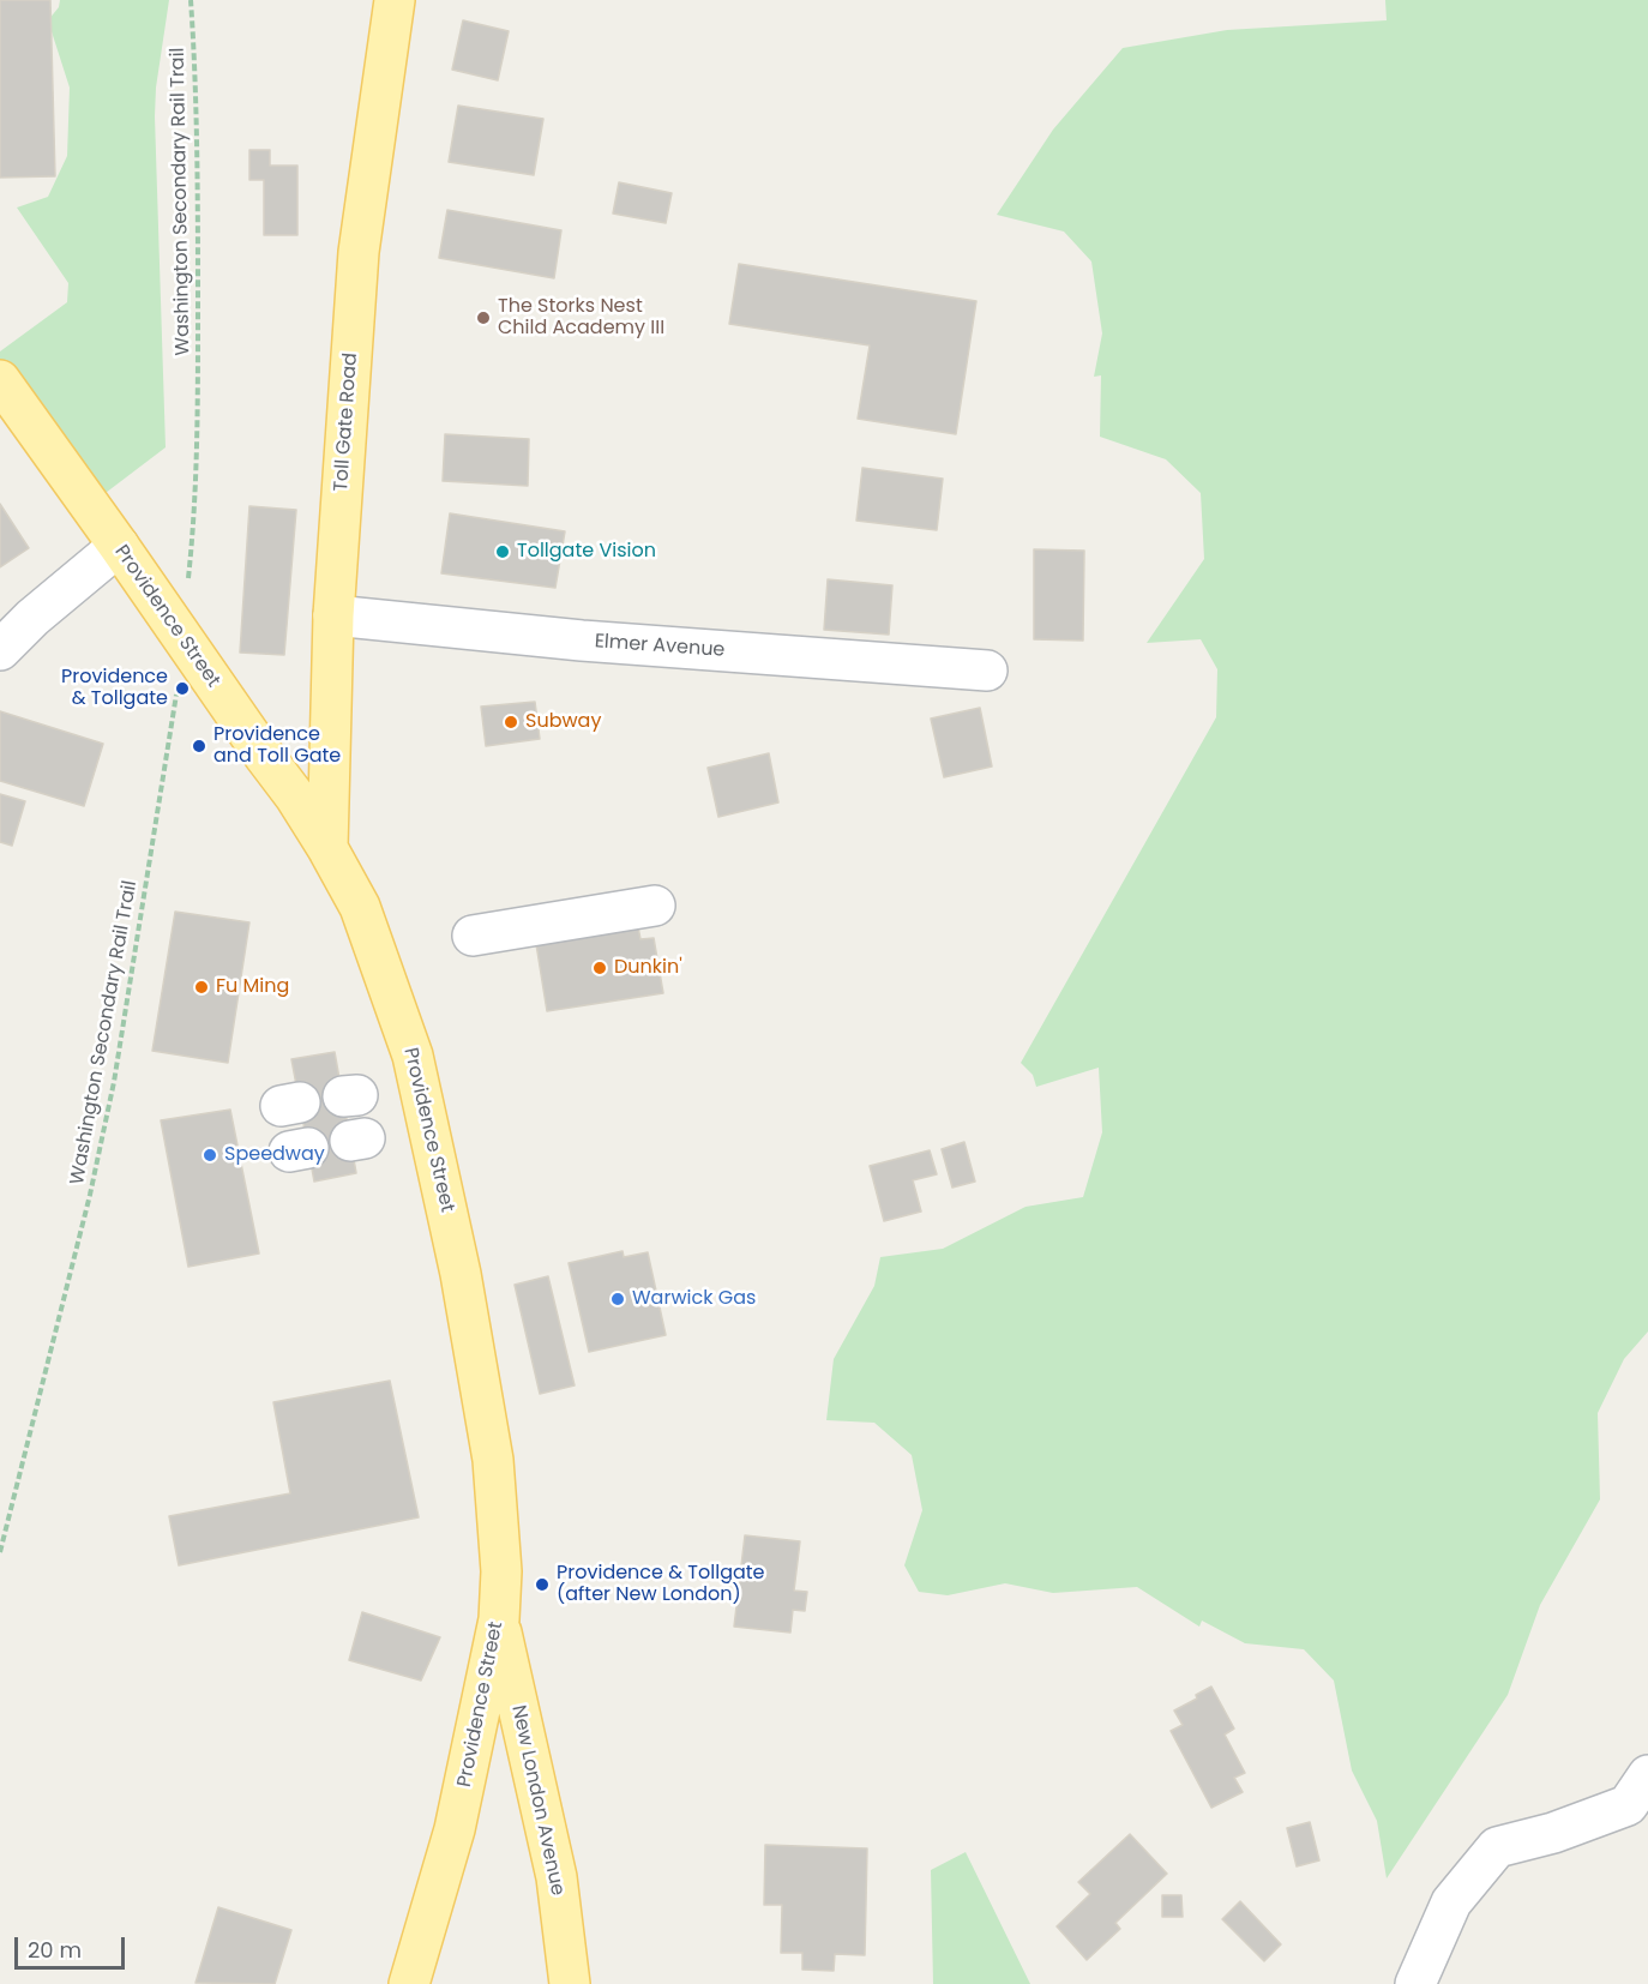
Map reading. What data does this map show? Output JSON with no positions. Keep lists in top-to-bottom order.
{
  "streets": {
    "main road": ["Toll Gate Road", "Providence Street", "New London Avenue"],
    "street": ["Elmer Avenue"],
    "path": ["Washington Secondary Rail Trail"]
  },
  "crossings": [
    ["Washington Secondary Rail Trail", "Providence Street"],
    ["Toll Gate Road", "Providence Street"],
    ["Toll Gate Road", "Elmer Avenue"],
    ["Providence Street", "New London Avenue"]
  ],
  "places": [
    "The Storks Nest Child Academy III",
    "Tollgate Vision",
    "Providence & Tollgate",
    "Subway",
    "Providence and Toll Gate",
    "Dunkin'",
    "Fu Ming",
    "Speedway",
    "Warwick Gas",
    "Providence & Tollgate (after New London)"
  ],
  "scale_bar": "20 m"
}
